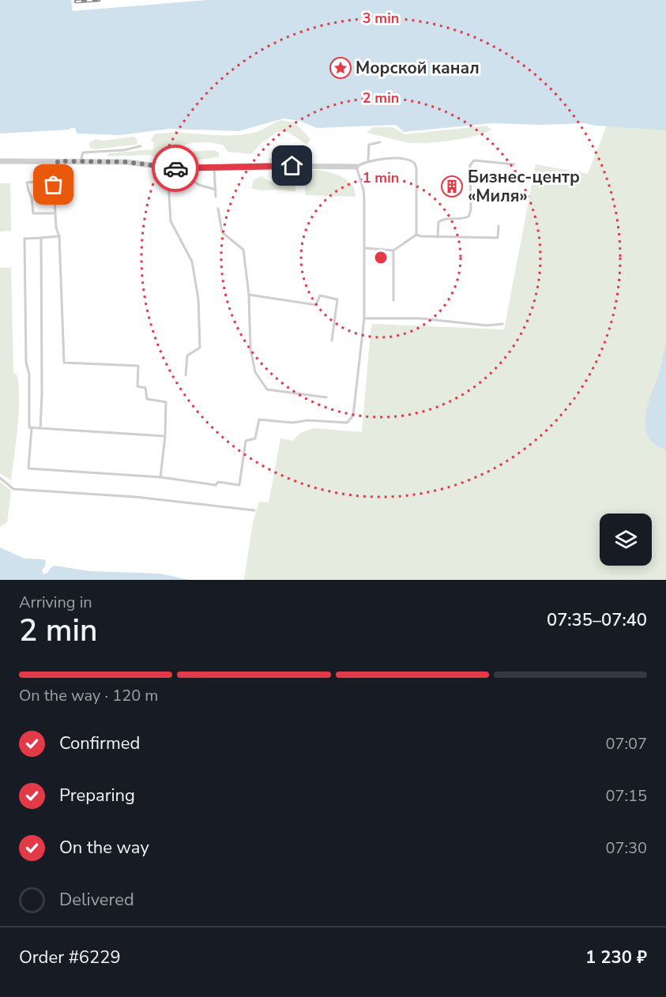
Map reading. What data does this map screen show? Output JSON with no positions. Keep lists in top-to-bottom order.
{
  "places": {
    "place": ["Морской канал"],
    "building": ["Бизнес-центр «Миля»"]
  },
  "page": {
    "heading": ["2 min", "Arriving in", "07:35–07:40"],
    "panel": ["Order #6229", "1 230 ₽"],
    "bar": "On the way · 120 m",
    "list": [
      ["Confirmed", "07:07"],
      ["Preparing", "07:15"],
      ["On the way", "07:30"],
      "Delivered"
    ]
  },
  "rings": ["3 min", "2 min", "1 min"]
}
